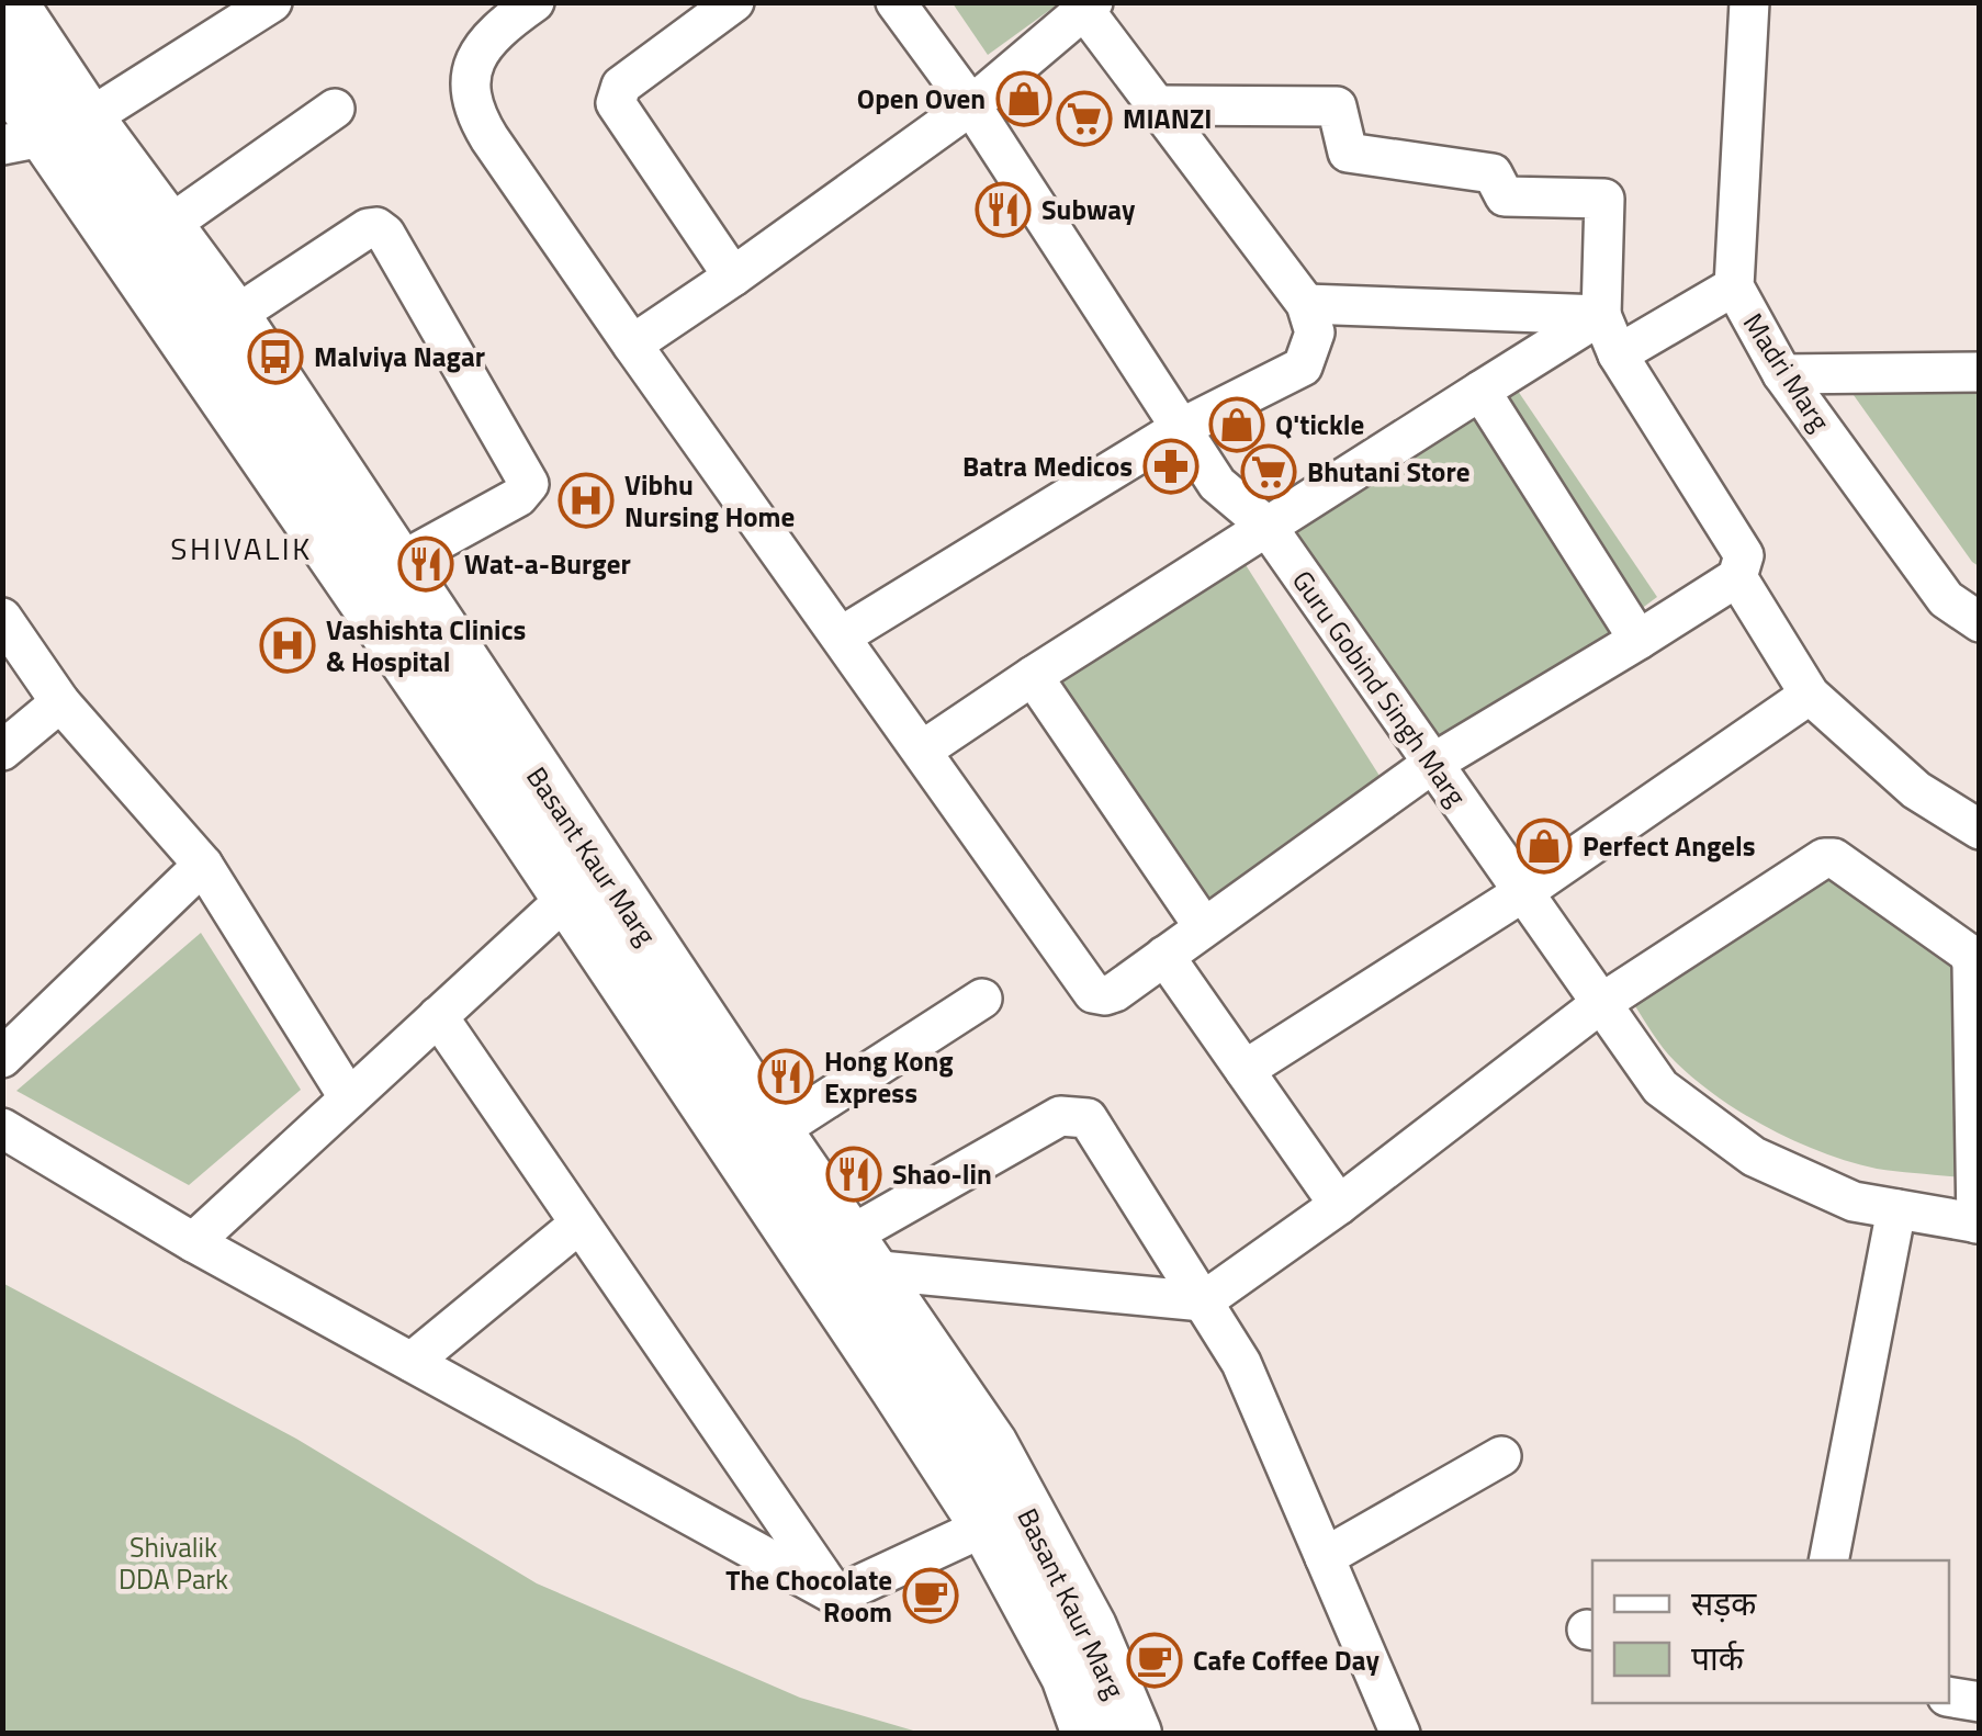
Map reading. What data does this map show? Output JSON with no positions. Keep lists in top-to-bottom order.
{
  "streets": {
    "main road": ["Basant Kaur Marg"],
    "street": ["Madri Marg", "Guru Gobind Singh Marg"]
  },
  "districts": ["SHIVALIK"],
  "parks": ["Shivalik DDA Park"],
  "places": {
    "shop": ["Open Oven", "Q'tickle", "Perfect Angels"],
    "supermarket": ["MIANZI", "Bhutani Store"],
    "restaurant": [
      "Subway",
      "Wat-a-Burger",
      "Hong Kong Express",
      "Shao-lin"
    ],
    "bus stop": ["Malviya Nagar"],
    "pharmacy": ["Batra Medicos"],
    "hospital": ["Vibhu Nursing Home", "Vashishta Clinics & Hospital"],
    "cafe": ["The Chocolate Room", "Cafe Coffee Day"]
  },
  "legend": ["सड़क", "पार्क"]
}
